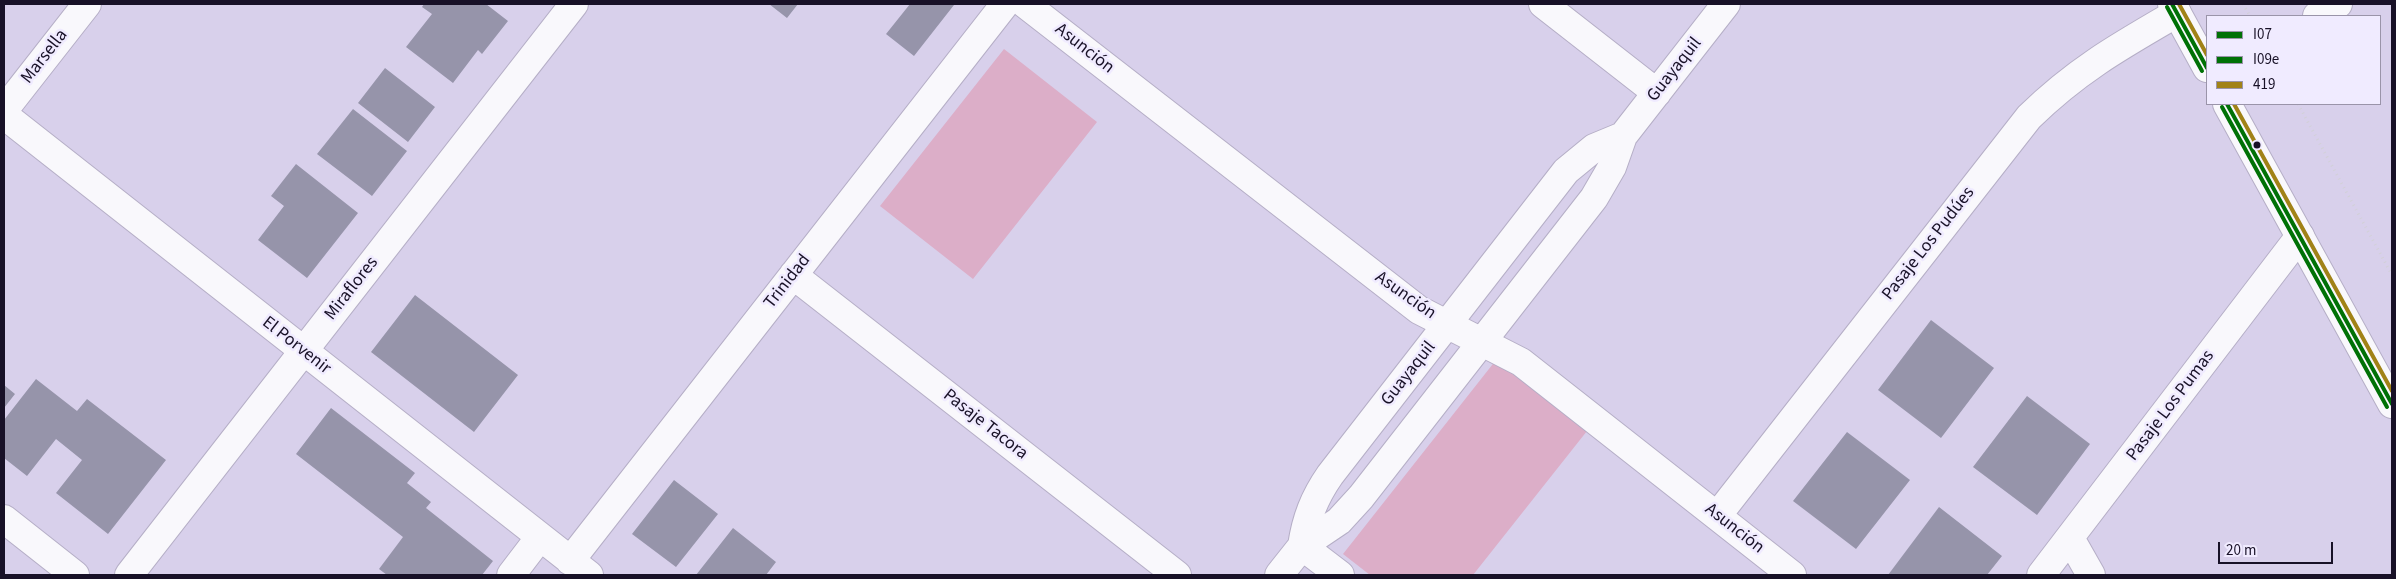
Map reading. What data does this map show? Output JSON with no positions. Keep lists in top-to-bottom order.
{
  "streets": {
    "street": [
      "Asunción",
      "Marsella",
      "Guayaquil",
      "Pasaje Los Pudúes",
      "Trinidad",
      "Miraflores",
      "El Porvenir",
      "Pasaje Los Pumas",
      "Pasaje Tacora"
    ]
  },
  "crossings": [
    ["Asunción", "Guayaquil"],
    ["Asunción", "Pasaje Los Pudúes"],
    ["Trinidad", "El Porvenir"],
    ["Trinidad", "Pasaje Tacora"],
    ["Miraflores", "El Porvenir"]
  ],
  "lines": ["transit line I07", "transit line 419", "transit line I09e"],
  "legend": ["I07", "I09e", "419"],
  "scale_bar": "20 m"
}
